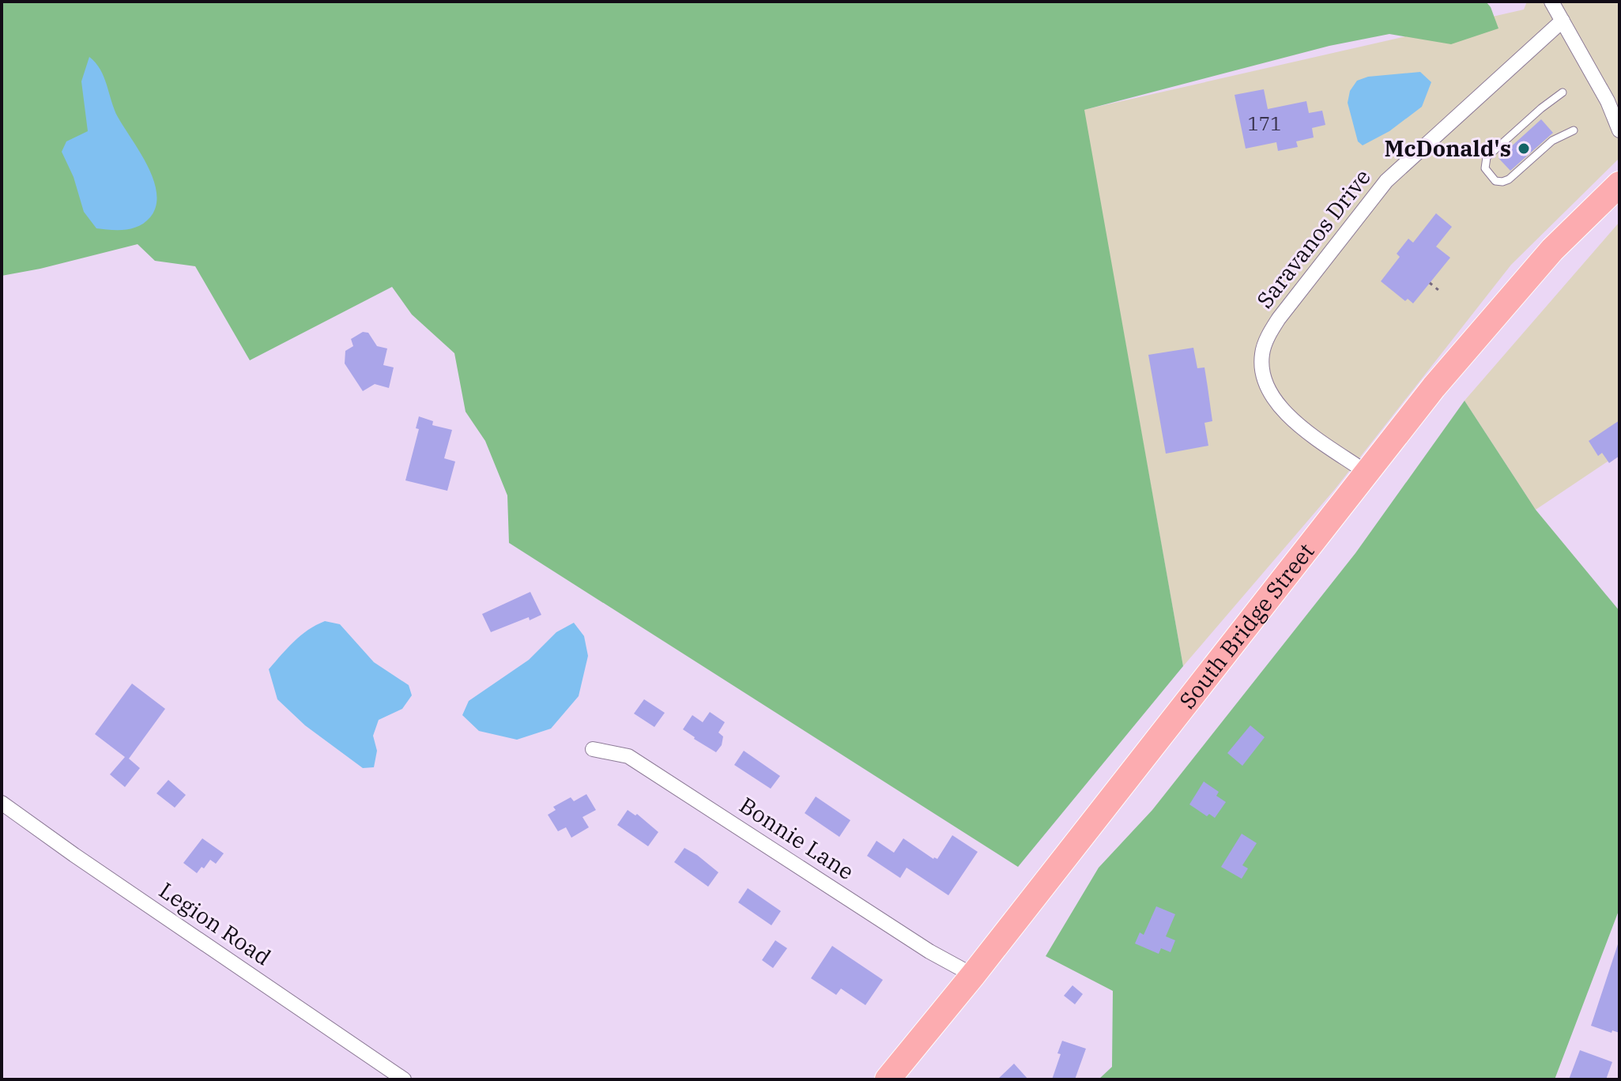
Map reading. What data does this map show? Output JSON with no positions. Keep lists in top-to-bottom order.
{
  "streets": {
    "highway": ["South Bridge Street"],
    "street": ["Saravanos Drive", "Bonnie Lane", "Legion Road"]
  },
  "crossings": [
    ["Saravanos Drive", "South Bridge Street"],
    ["South Bridge Street", "Bonnie Lane"]
  ],
  "places": ["McDonald's"],
  "house_numbers": ["171"]
}
